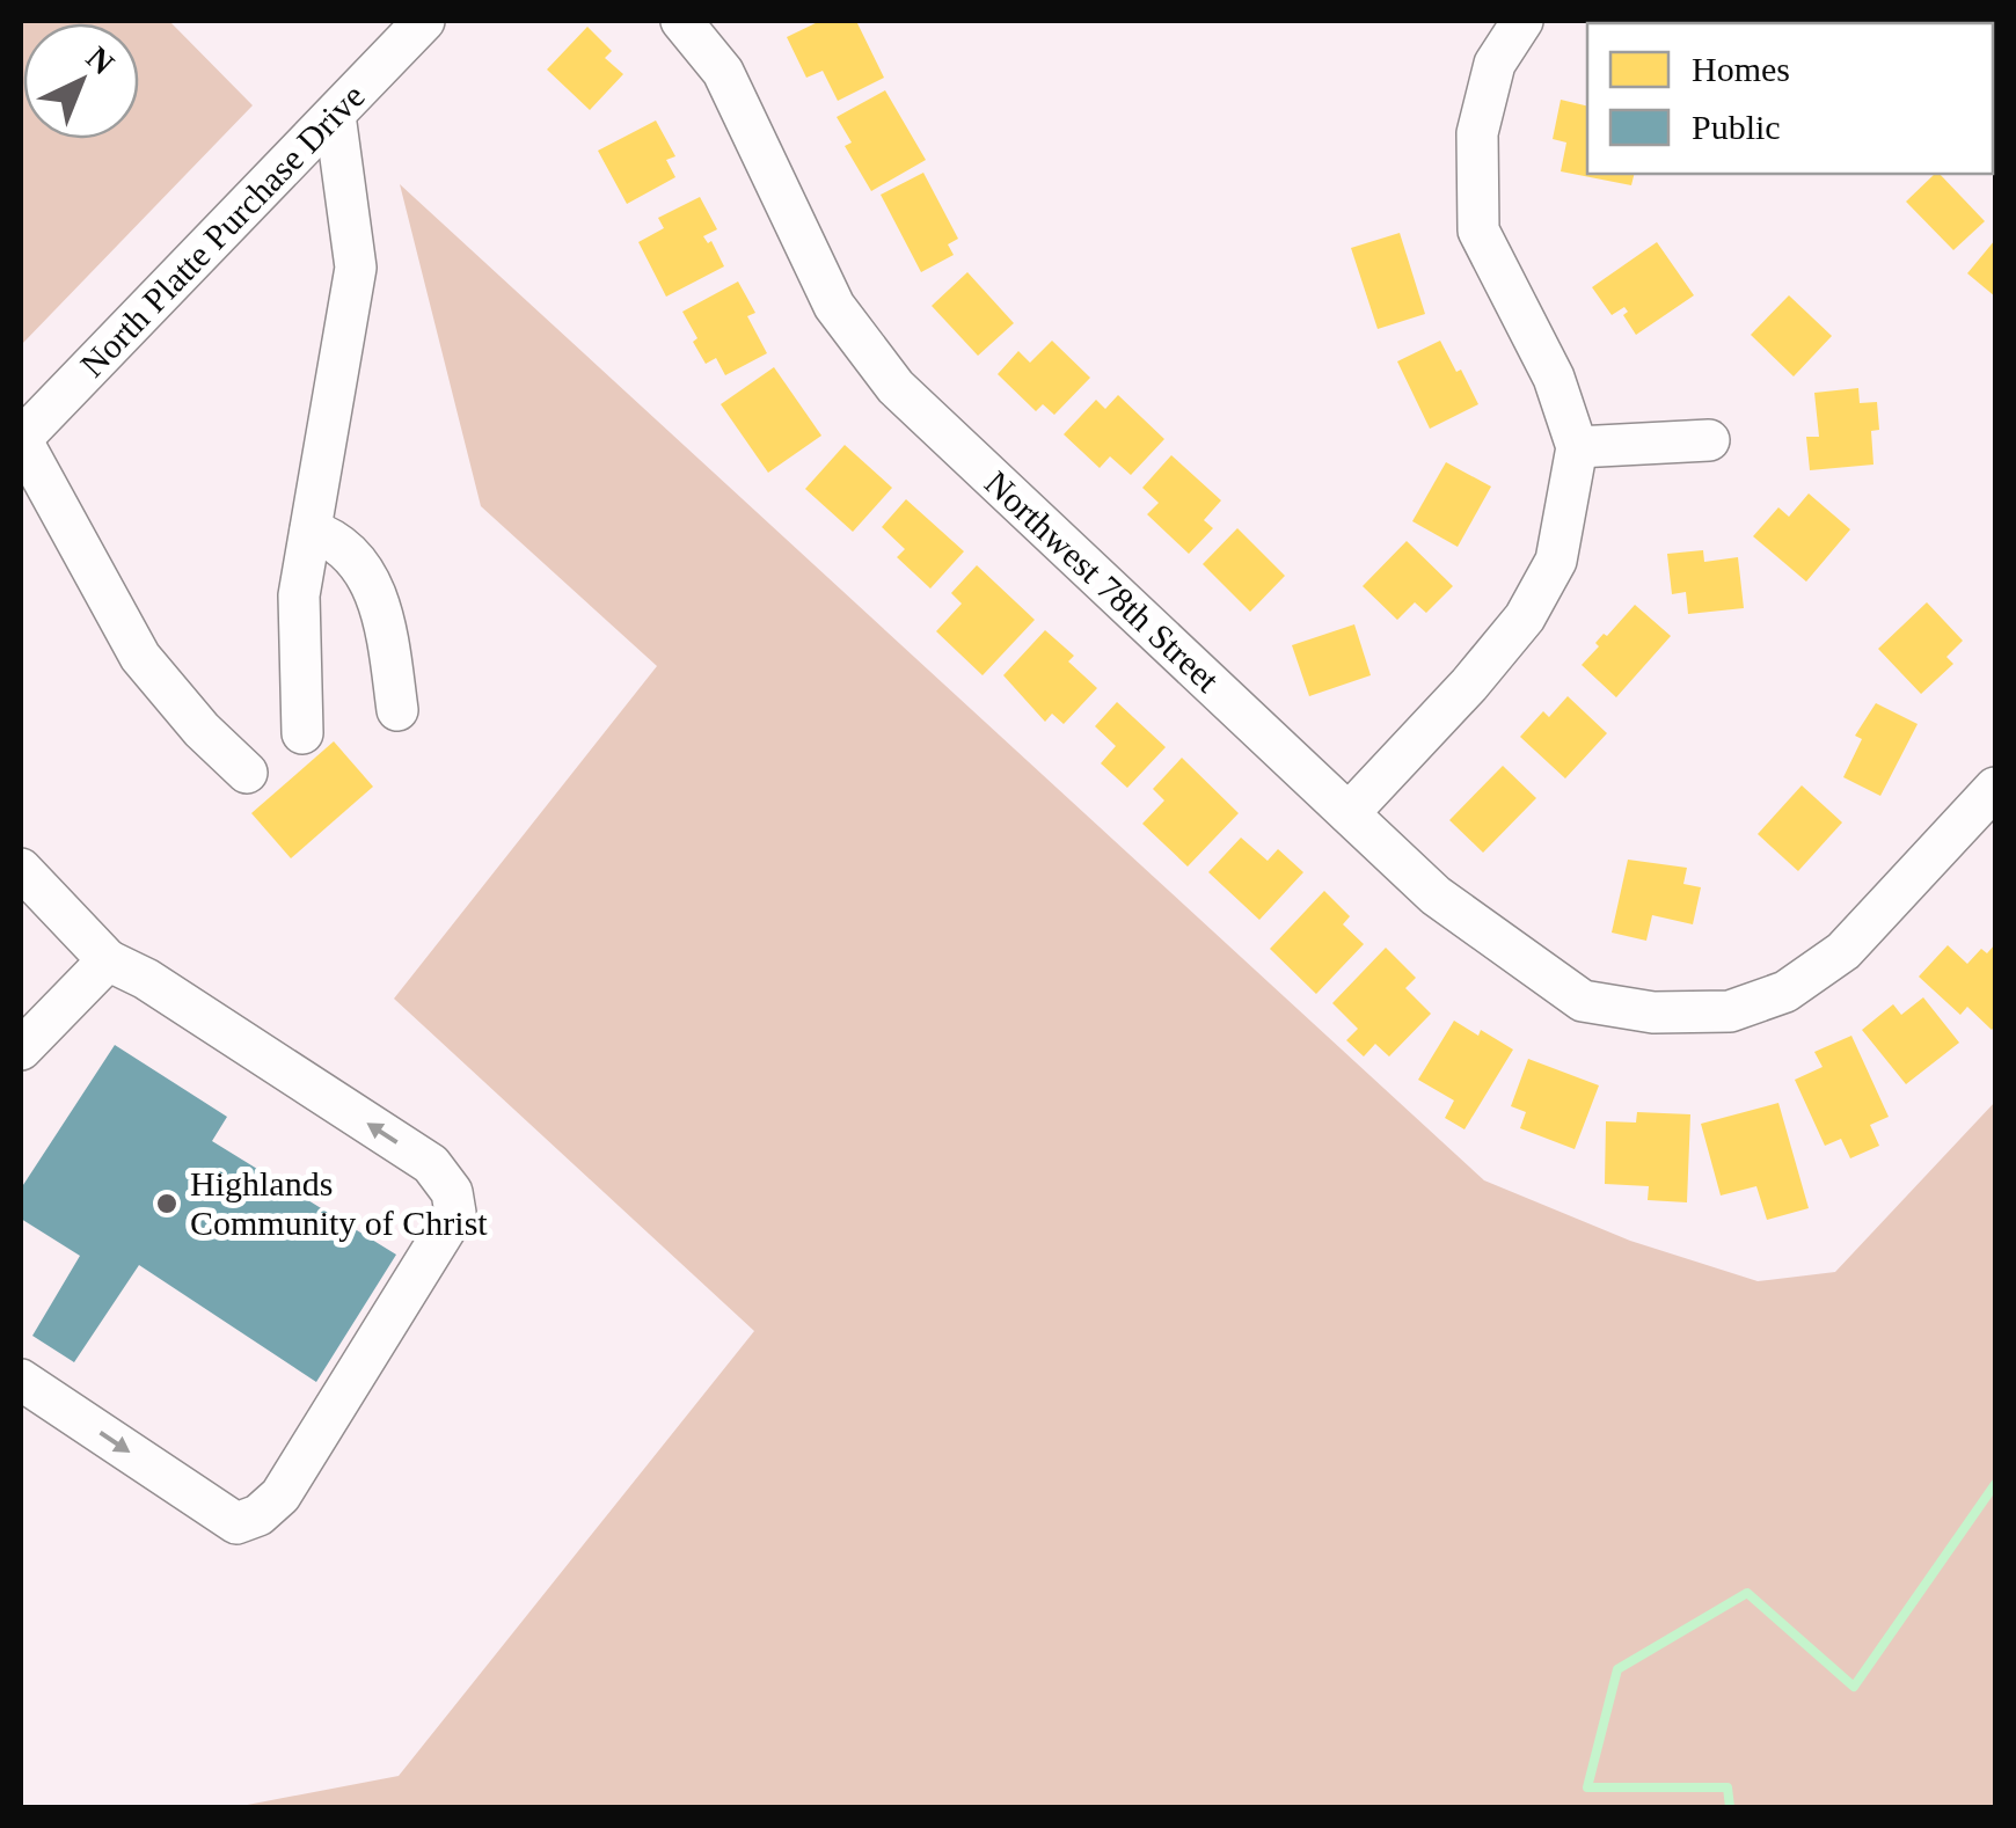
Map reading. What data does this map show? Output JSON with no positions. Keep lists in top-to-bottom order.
{
  "streets": {
    "street": ["North Platte Purchase Drive", "Northwest 78th Street"]
  },
  "places": ["Highlands Community of Christ"],
  "legend": ["Homes", "Public"],
  "north": "top right"
}
